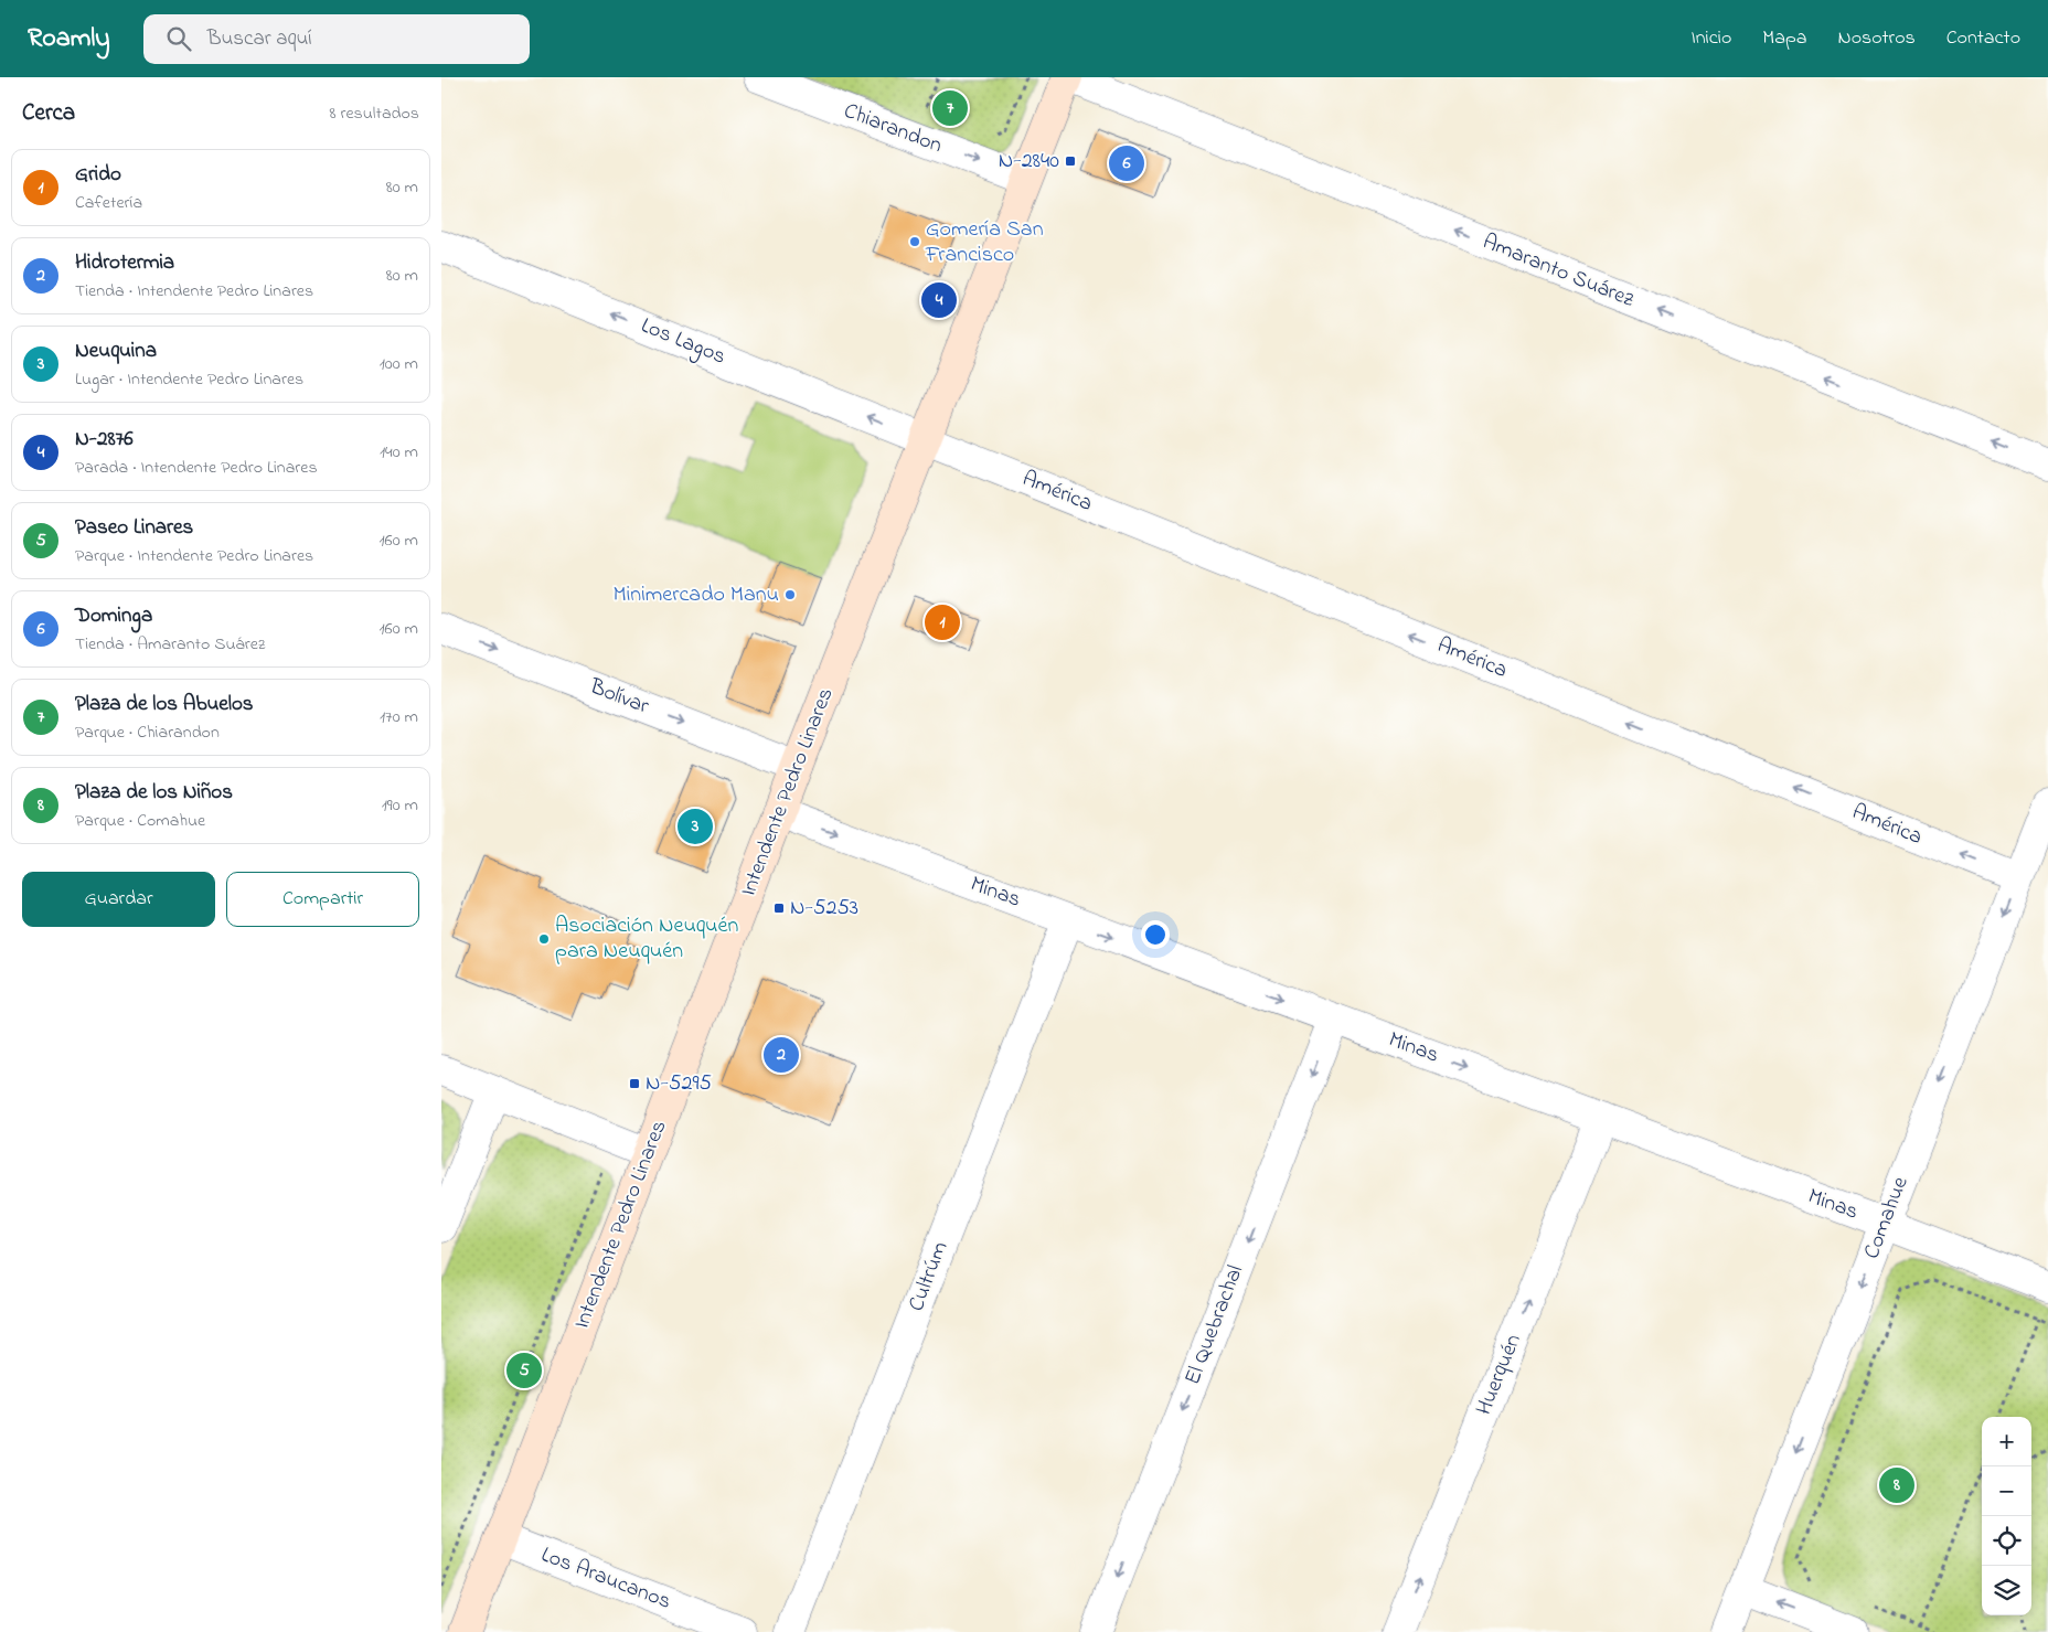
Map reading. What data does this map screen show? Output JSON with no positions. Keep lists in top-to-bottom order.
{
  "streets": {
    "main road": ["Intendente Pedro Linares"],
    "street": [
      "Chiarandon",
      "Amaranto Suárez",
      "Los Lagos",
      "América",
      "Bolívar",
      "Minas",
      "Comahue",
      "Cultrúm",
      "El Quebrachal",
      "Huerquén",
      "Los Araucanos"
    ]
  },
  "crossings": [
    ["Chiarandon", "Intendente Pedro Linares"],
    ["Amaranto Suárez", "Intendente Pedro Linares"],
    ["Los Lagos", "América"],
    ["Los Lagos", "Intendente Pedro Linares"],
    ["América", "Intendente Pedro Linares"],
    ["América", "Comahue"],
    ["Bolívar", "Intendente Pedro Linares"],
    ["Intendente Pedro Linares", "Minas"],
    ["Intendente Pedro Linares", "Los Araucanos"],
    ["Minas", "Comahue"],
    ["Minas", "Cultrúm"],
    ["Minas", "El Quebrachal"],
    ["Minas", "Huerquén"]
  ],
  "one_way": [
    "Chiarandon",
    "Amaranto Suárez",
    "Los Lagos",
    "América",
    "Bolívar",
    "Minas",
    "Comahue",
    "El Quebrachal",
    "Huerquén"
  ],
  "places": {
    "transit": ["N-2840", "N-5253", "N-5295"],
    "other": ["Gomería San Francisco", "Minimercado Manu", "Asociación Neuquén para Neuquén"]
  },
  "page": {
    "header": "Roamly",
    "search": "Buscar aquí",
    "nav": [
      "Inicio",
      "Mapa",
      "Nosotros",
      "Contacto"
    ],
    "heading": ["Cerca", "8 resultados"],
    "pins": [
      "7",
      "6",
      "4",
      "1",
      "3",
      "2",
      "5",
      "8"
    ],
    "list": [
      {
        "mark": "1",
        "name": "Grido",
        "note": "Cafetería",
        "value": "80 m"
      },
      {
        "mark": "2",
        "name": "Hidrotermia",
        "note": "Tienda · Intendente Pedro Linares",
        "value": "80 m"
      },
      {
        "mark": "3",
        "name": "Neuquina",
        "note": "Lugar · Intendente Pedro Linares",
        "value": "100 m"
      },
      {
        "mark": "4",
        "name": "N-2876",
        "note": "Parada · Intendente Pedro Linares",
        "value": "140 m"
      },
      {
        "mark": "5",
        "name": "Paseo Linares",
        "note": "Parque · Intendente Pedro Linares",
        "value": "160 m"
      },
      {
        "mark": "6",
        "name": "Dominga",
        "note": "Tienda · Amaranto Suárez",
        "value": "160 m"
      },
      {
        "mark": "7",
        "name": "Plaza de los Abuelos",
        "note": "Parque · Chiarandon",
        "value": "170 m"
      },
      {
        "mark": "8",
        "name": "Plaza de los Niños",
        "note": "Parque · Comahue",
        "value": "190 m"
      }
    ],
    "buttons": ["Guardar", "Compartir"],
    "map_buttons": ["+", "−"]
  }
}
